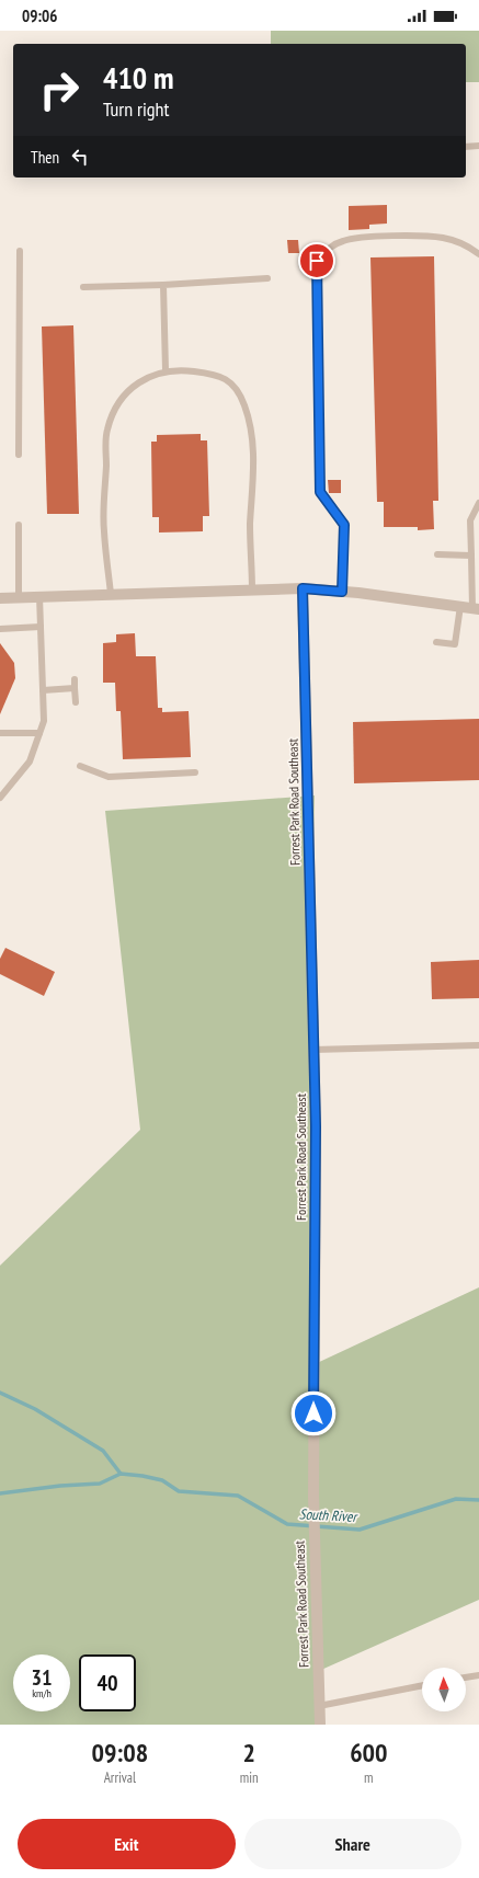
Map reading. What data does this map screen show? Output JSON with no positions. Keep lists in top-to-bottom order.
{
  "streets": {
    "street": ["Forrest Park Road Southeast"]
  },
  "water": ["South River"],
  "north": "top",
  "page": {
    "status": "09:06",
    "turn": ["410 m", "Turn right"],
    "then": "Then",
    "speed": "31 km/h",
    "limit": "40",
    "eta": [
      "09:08",
      "Arrival",
      "2",
      "min",
      "600",
      "m"
    ],
    "buttons": ["Exit", "Share"]
  }
}
